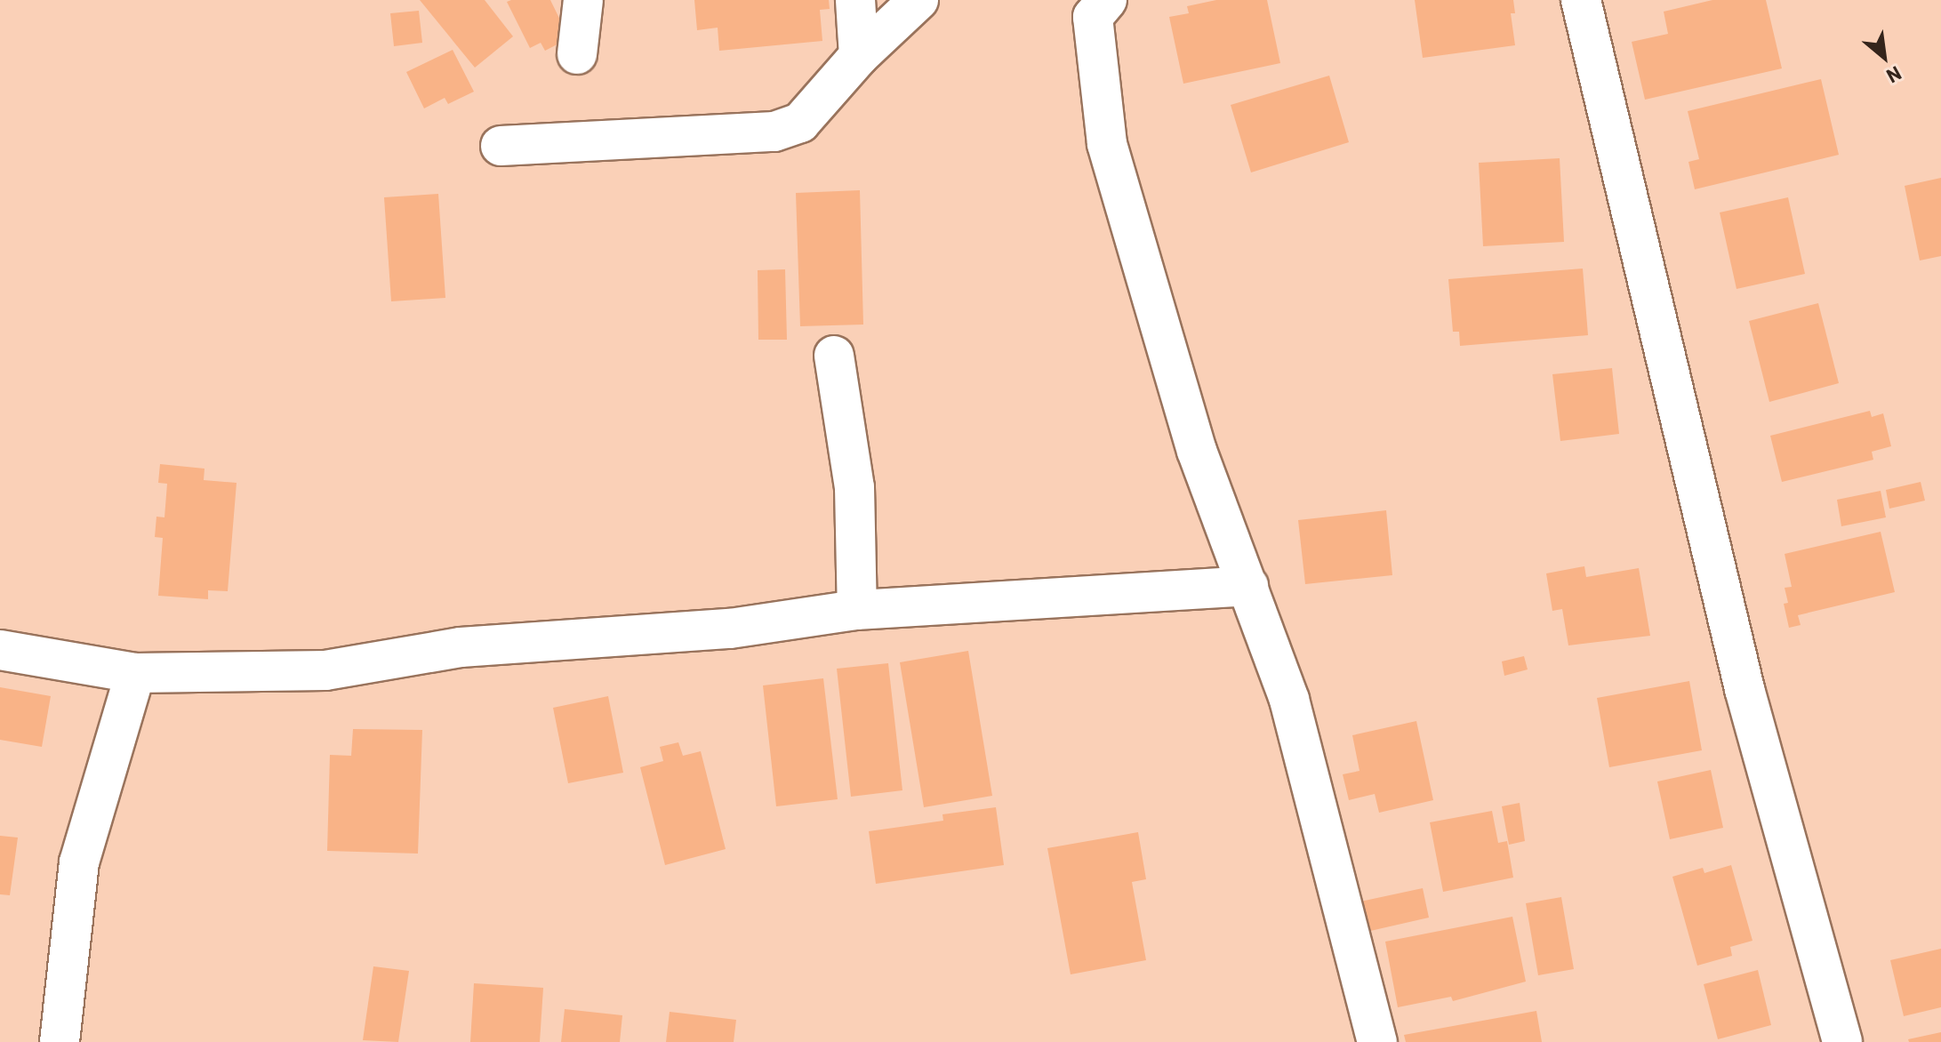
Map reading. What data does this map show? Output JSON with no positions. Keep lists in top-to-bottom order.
{
  "north": "bottom right"
}
